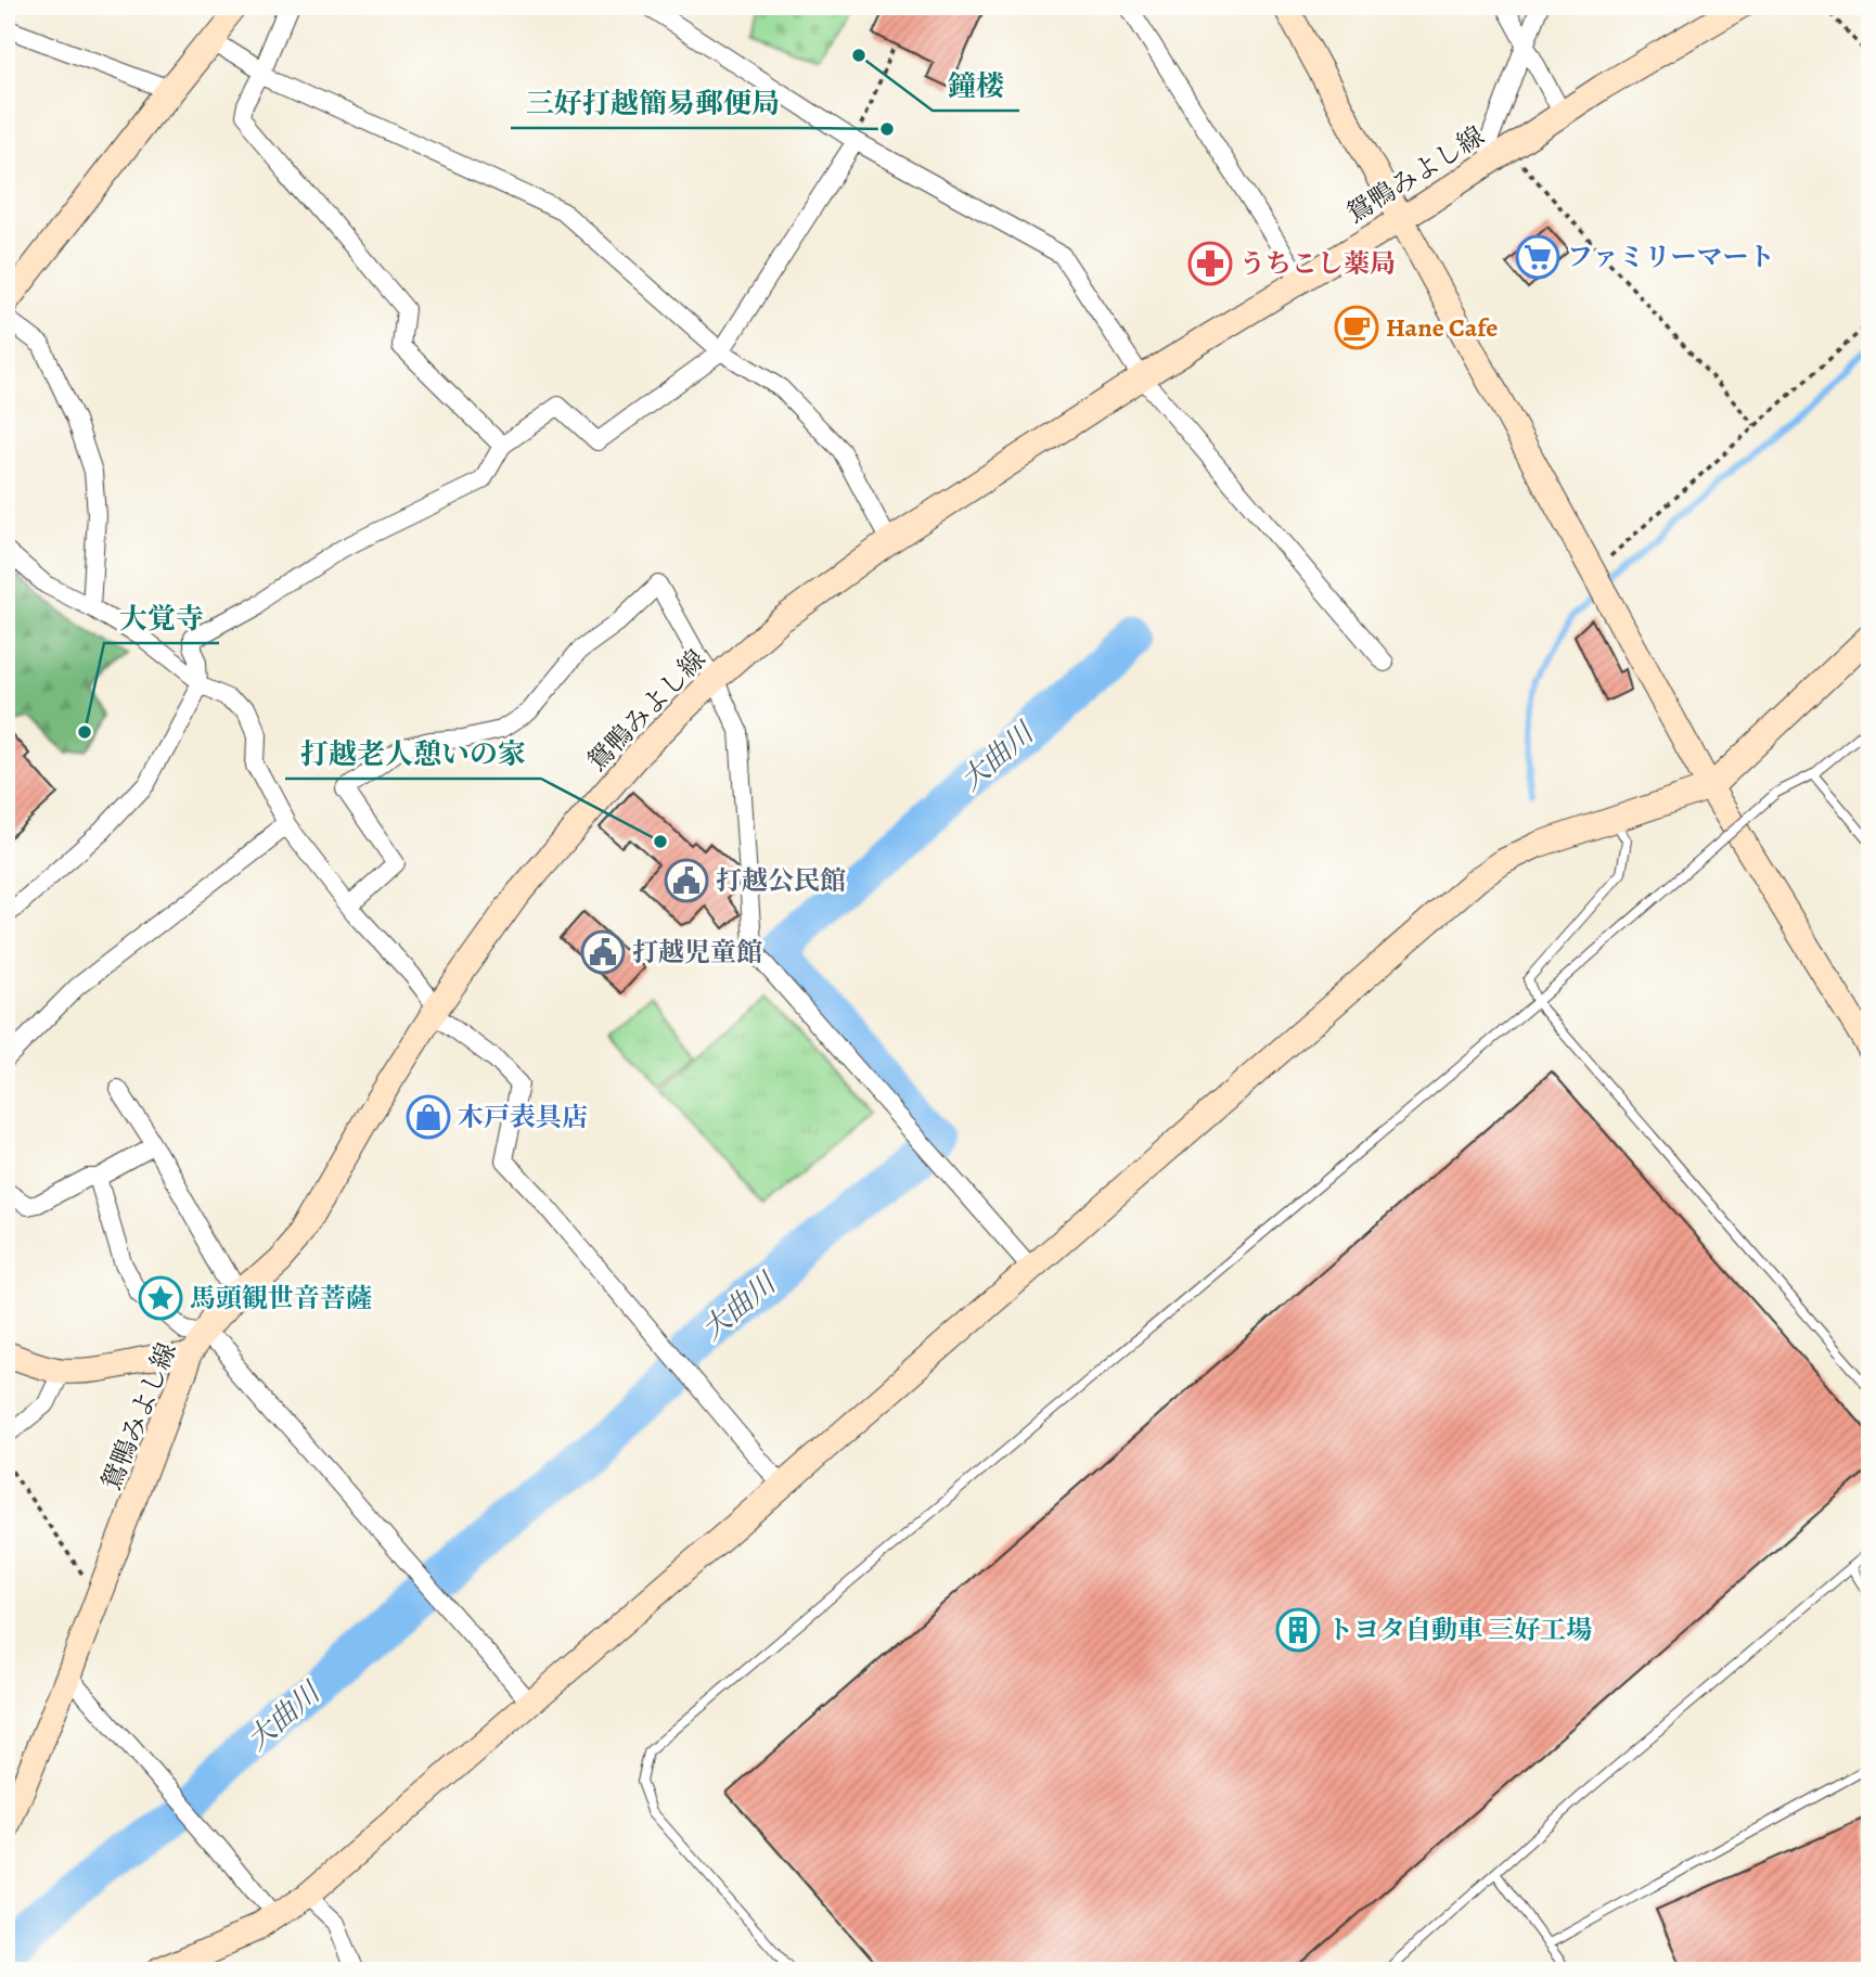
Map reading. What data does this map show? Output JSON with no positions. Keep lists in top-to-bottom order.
{
  "streets": {
    "street": ["鴛鴨みよし線"]
  },
  "water": ["大曲川"],
  "places": {
    "other": [
      "鐘楼",
      "三好打越簡易郵便局",
      "大覚寺",
      "打越老人憩いの家"
    ],
    "supermarket": ["ファミリーマート"],
    "pharmacy": ["うちこし薬局"],
    "cafe": ["Hane Cafe"],
    "public building": ["打越公民館", "打越児童館"],
    "shop": ["木戸表具店"],
    "place": ["馬頭観世音菩薩"],
    "building": ["トヨタ自動車 三好工場"]
  }
}
